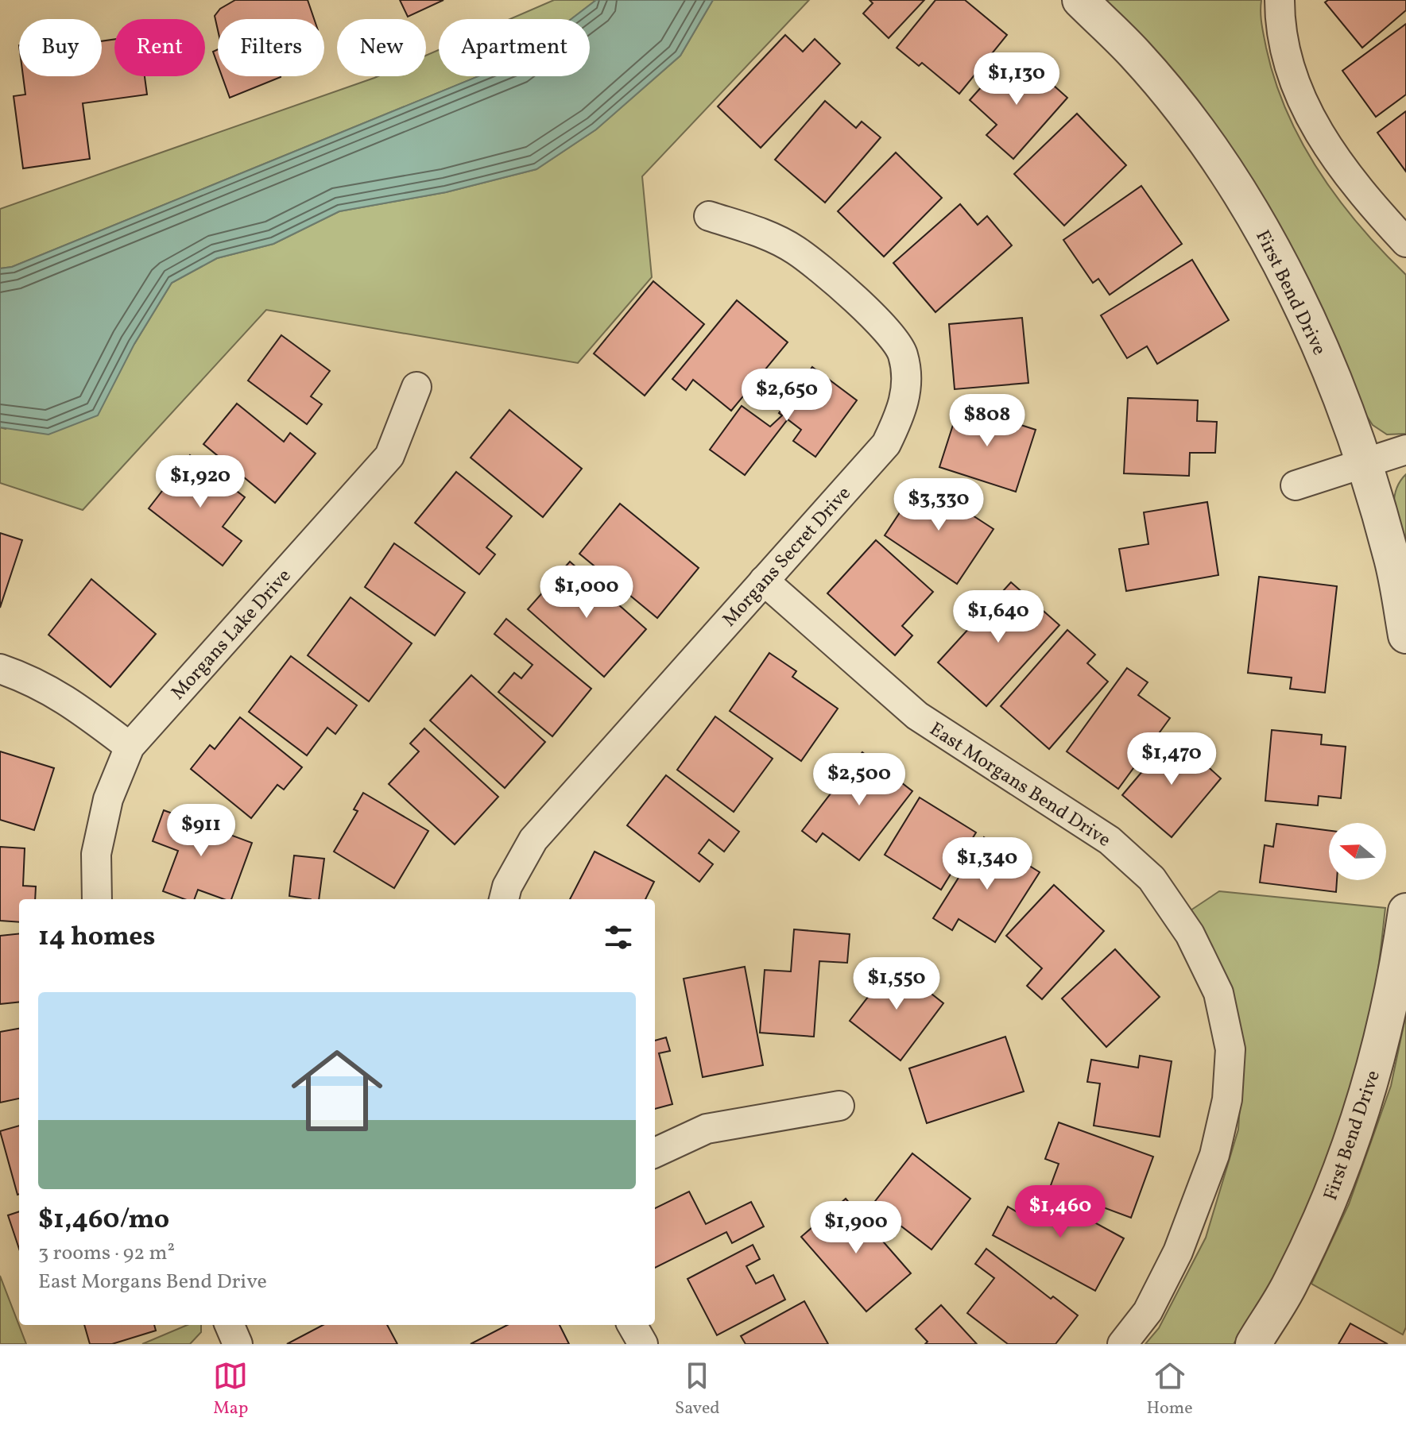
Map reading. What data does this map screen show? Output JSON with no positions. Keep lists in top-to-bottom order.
{
  "streets": {
    "street": [
      "First Bend Drive",
      "Morgans Secret Drive",
      "Morgans Lake Drive",
      "East Morgans Bend Drive"
    ]
  },
  "crossings": [
    ["Morgans Secret Drive", "East Morgans Bend Drive"]
  ],
  "north": "left",
  "page": {
    "chip": [
      "Buy",
      "Rent",
      "Filters",
      "New",
      "Apartment"
    ],
    "price": [
      "$1,130",
      "$2,650",
      "$808",
      "$1,920",
      "$3,330",
      "$1,000",
      "$1,640",
      "$1,470",
      "$2,500",
      "$911",
      "$1,340",
      "$1,550",
      "$1,460",
      "$1,900"
    ],
    "heading": "14 homes",
    "list": [
      {
        "name": "$1,460/mo",
        "note": "3 rooms · 92 m² · East Morgans Bend Drive"
      }
    ],
    "tabs": ["Map", "Saved", "Home"]
  }
}
